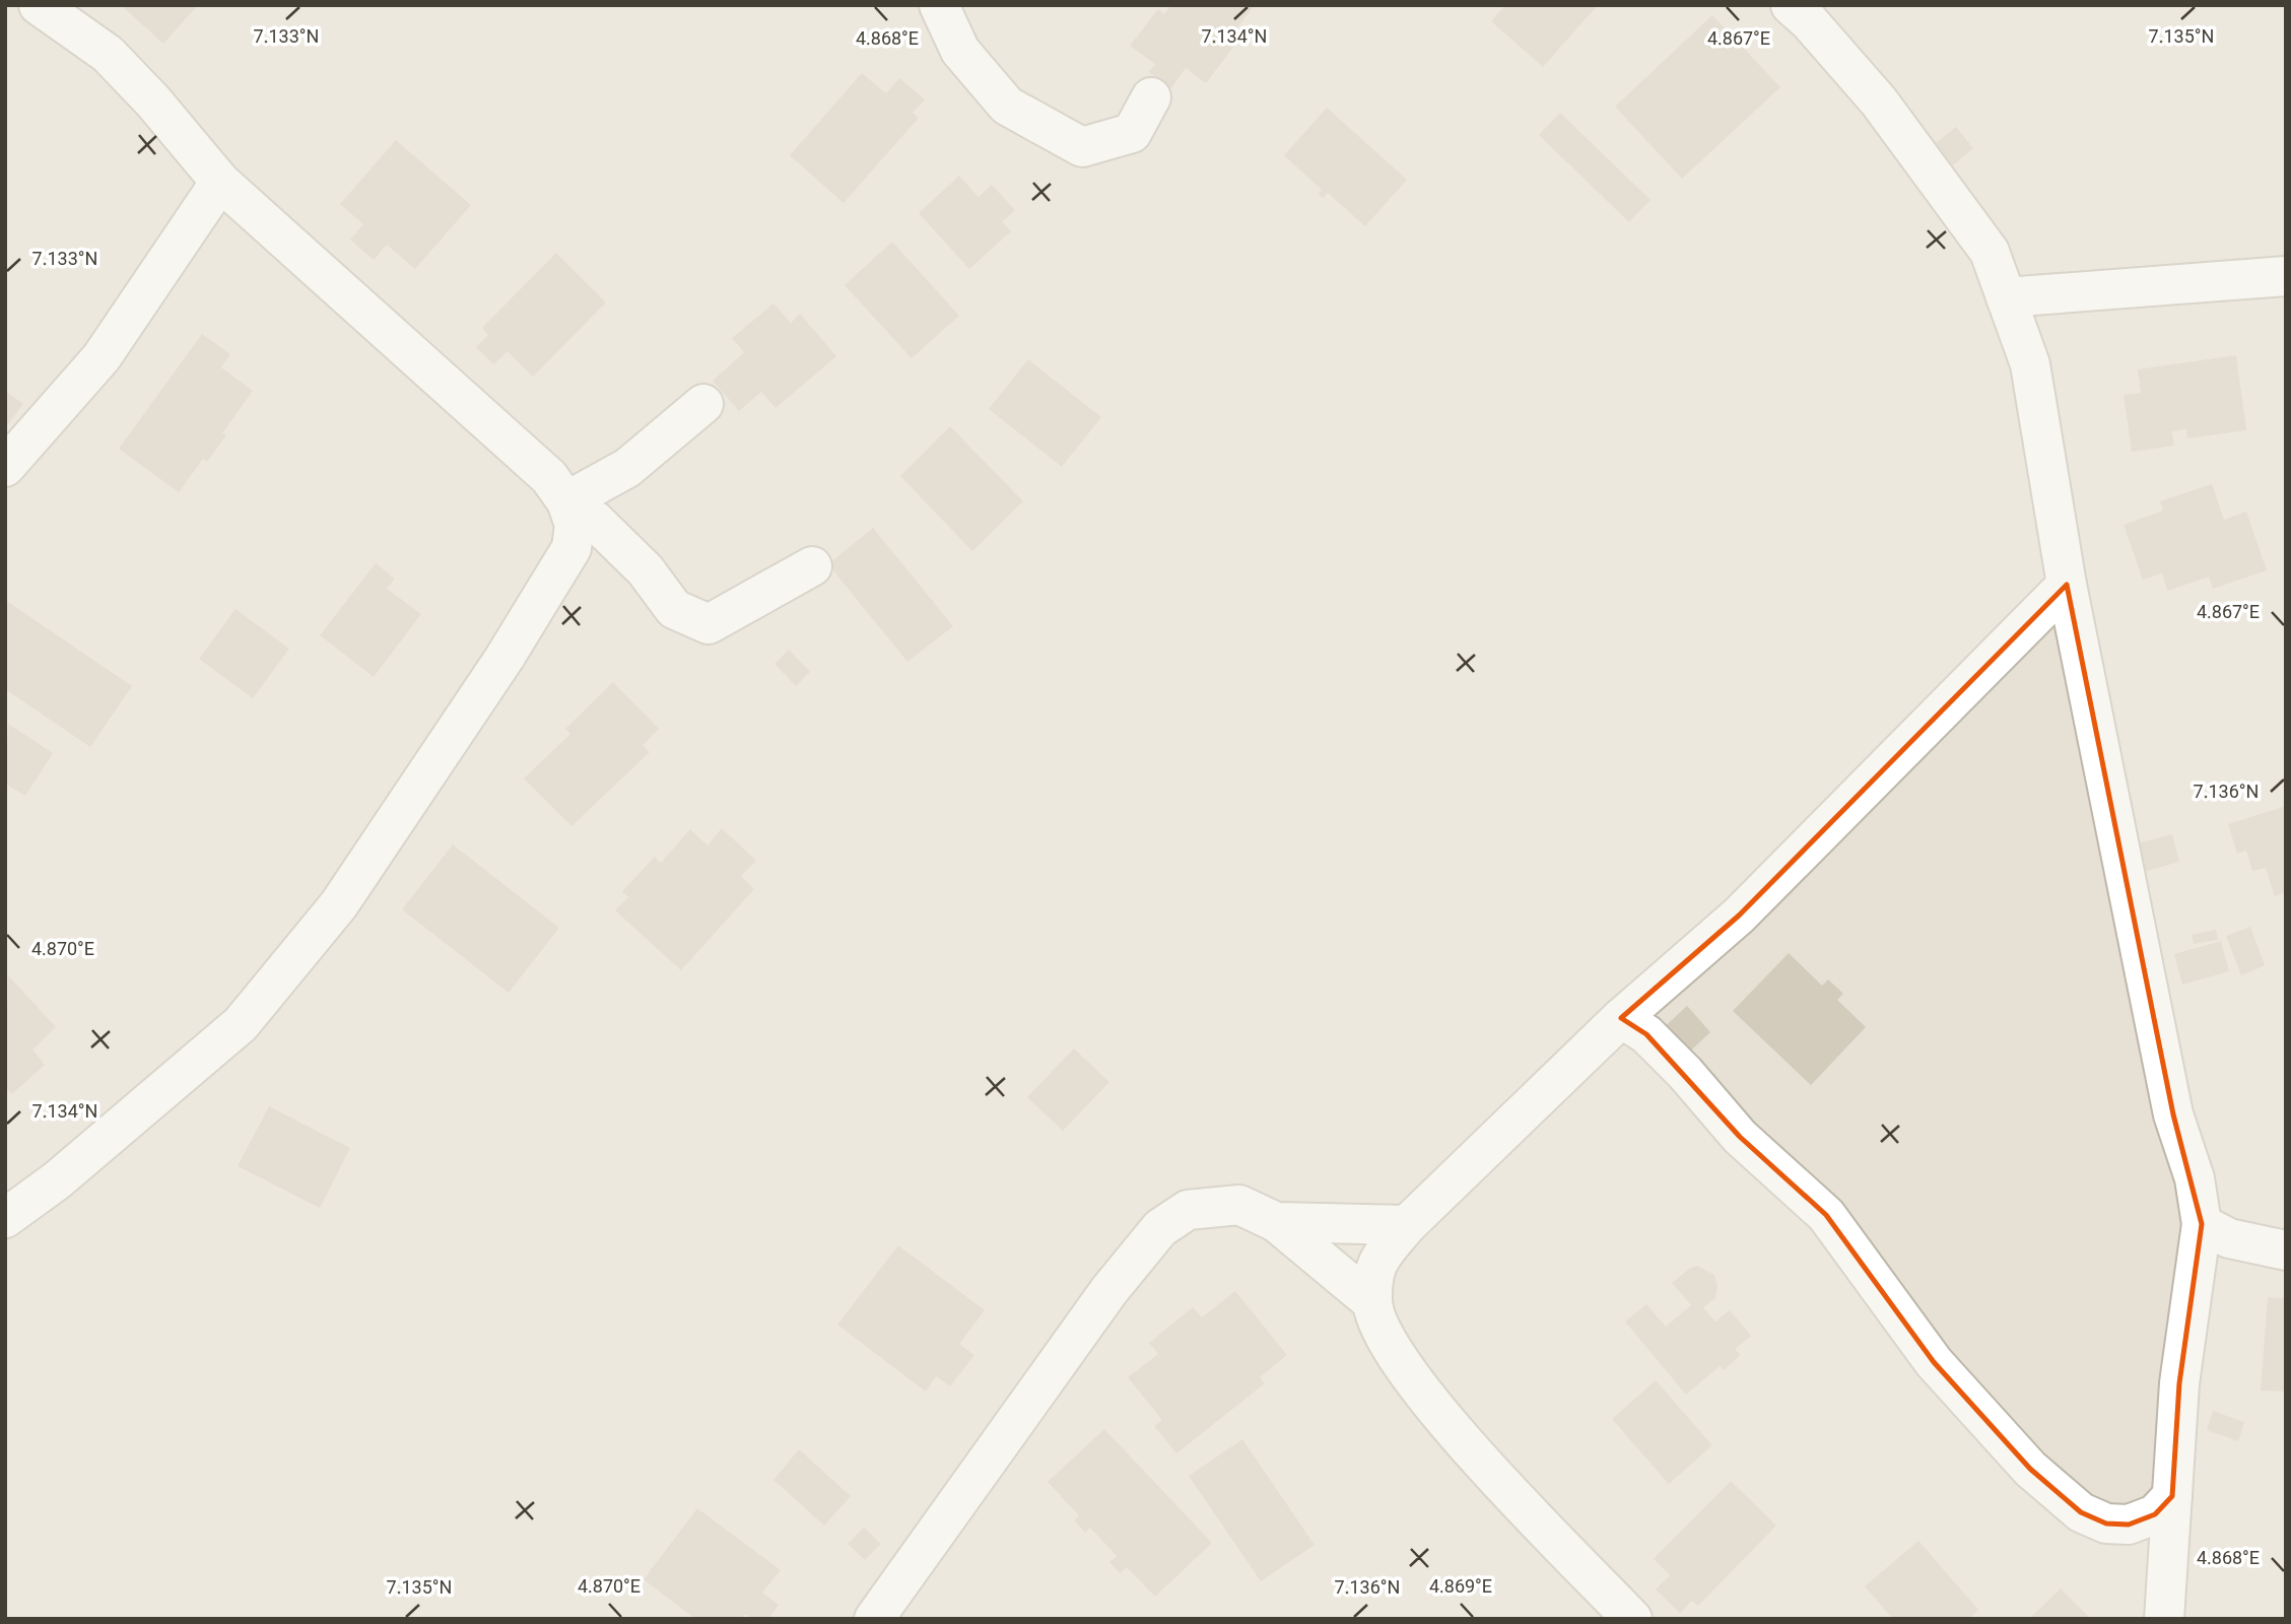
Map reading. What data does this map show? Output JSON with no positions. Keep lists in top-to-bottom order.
{
  "coordinates": [
    "7.133°N",
    "7.134°N",
    "7.135°N",
    "4.868°E",
    "4.867°E",
    "7.136°N",
    "4.870°E",
    "4.869°E"
  ]
}
